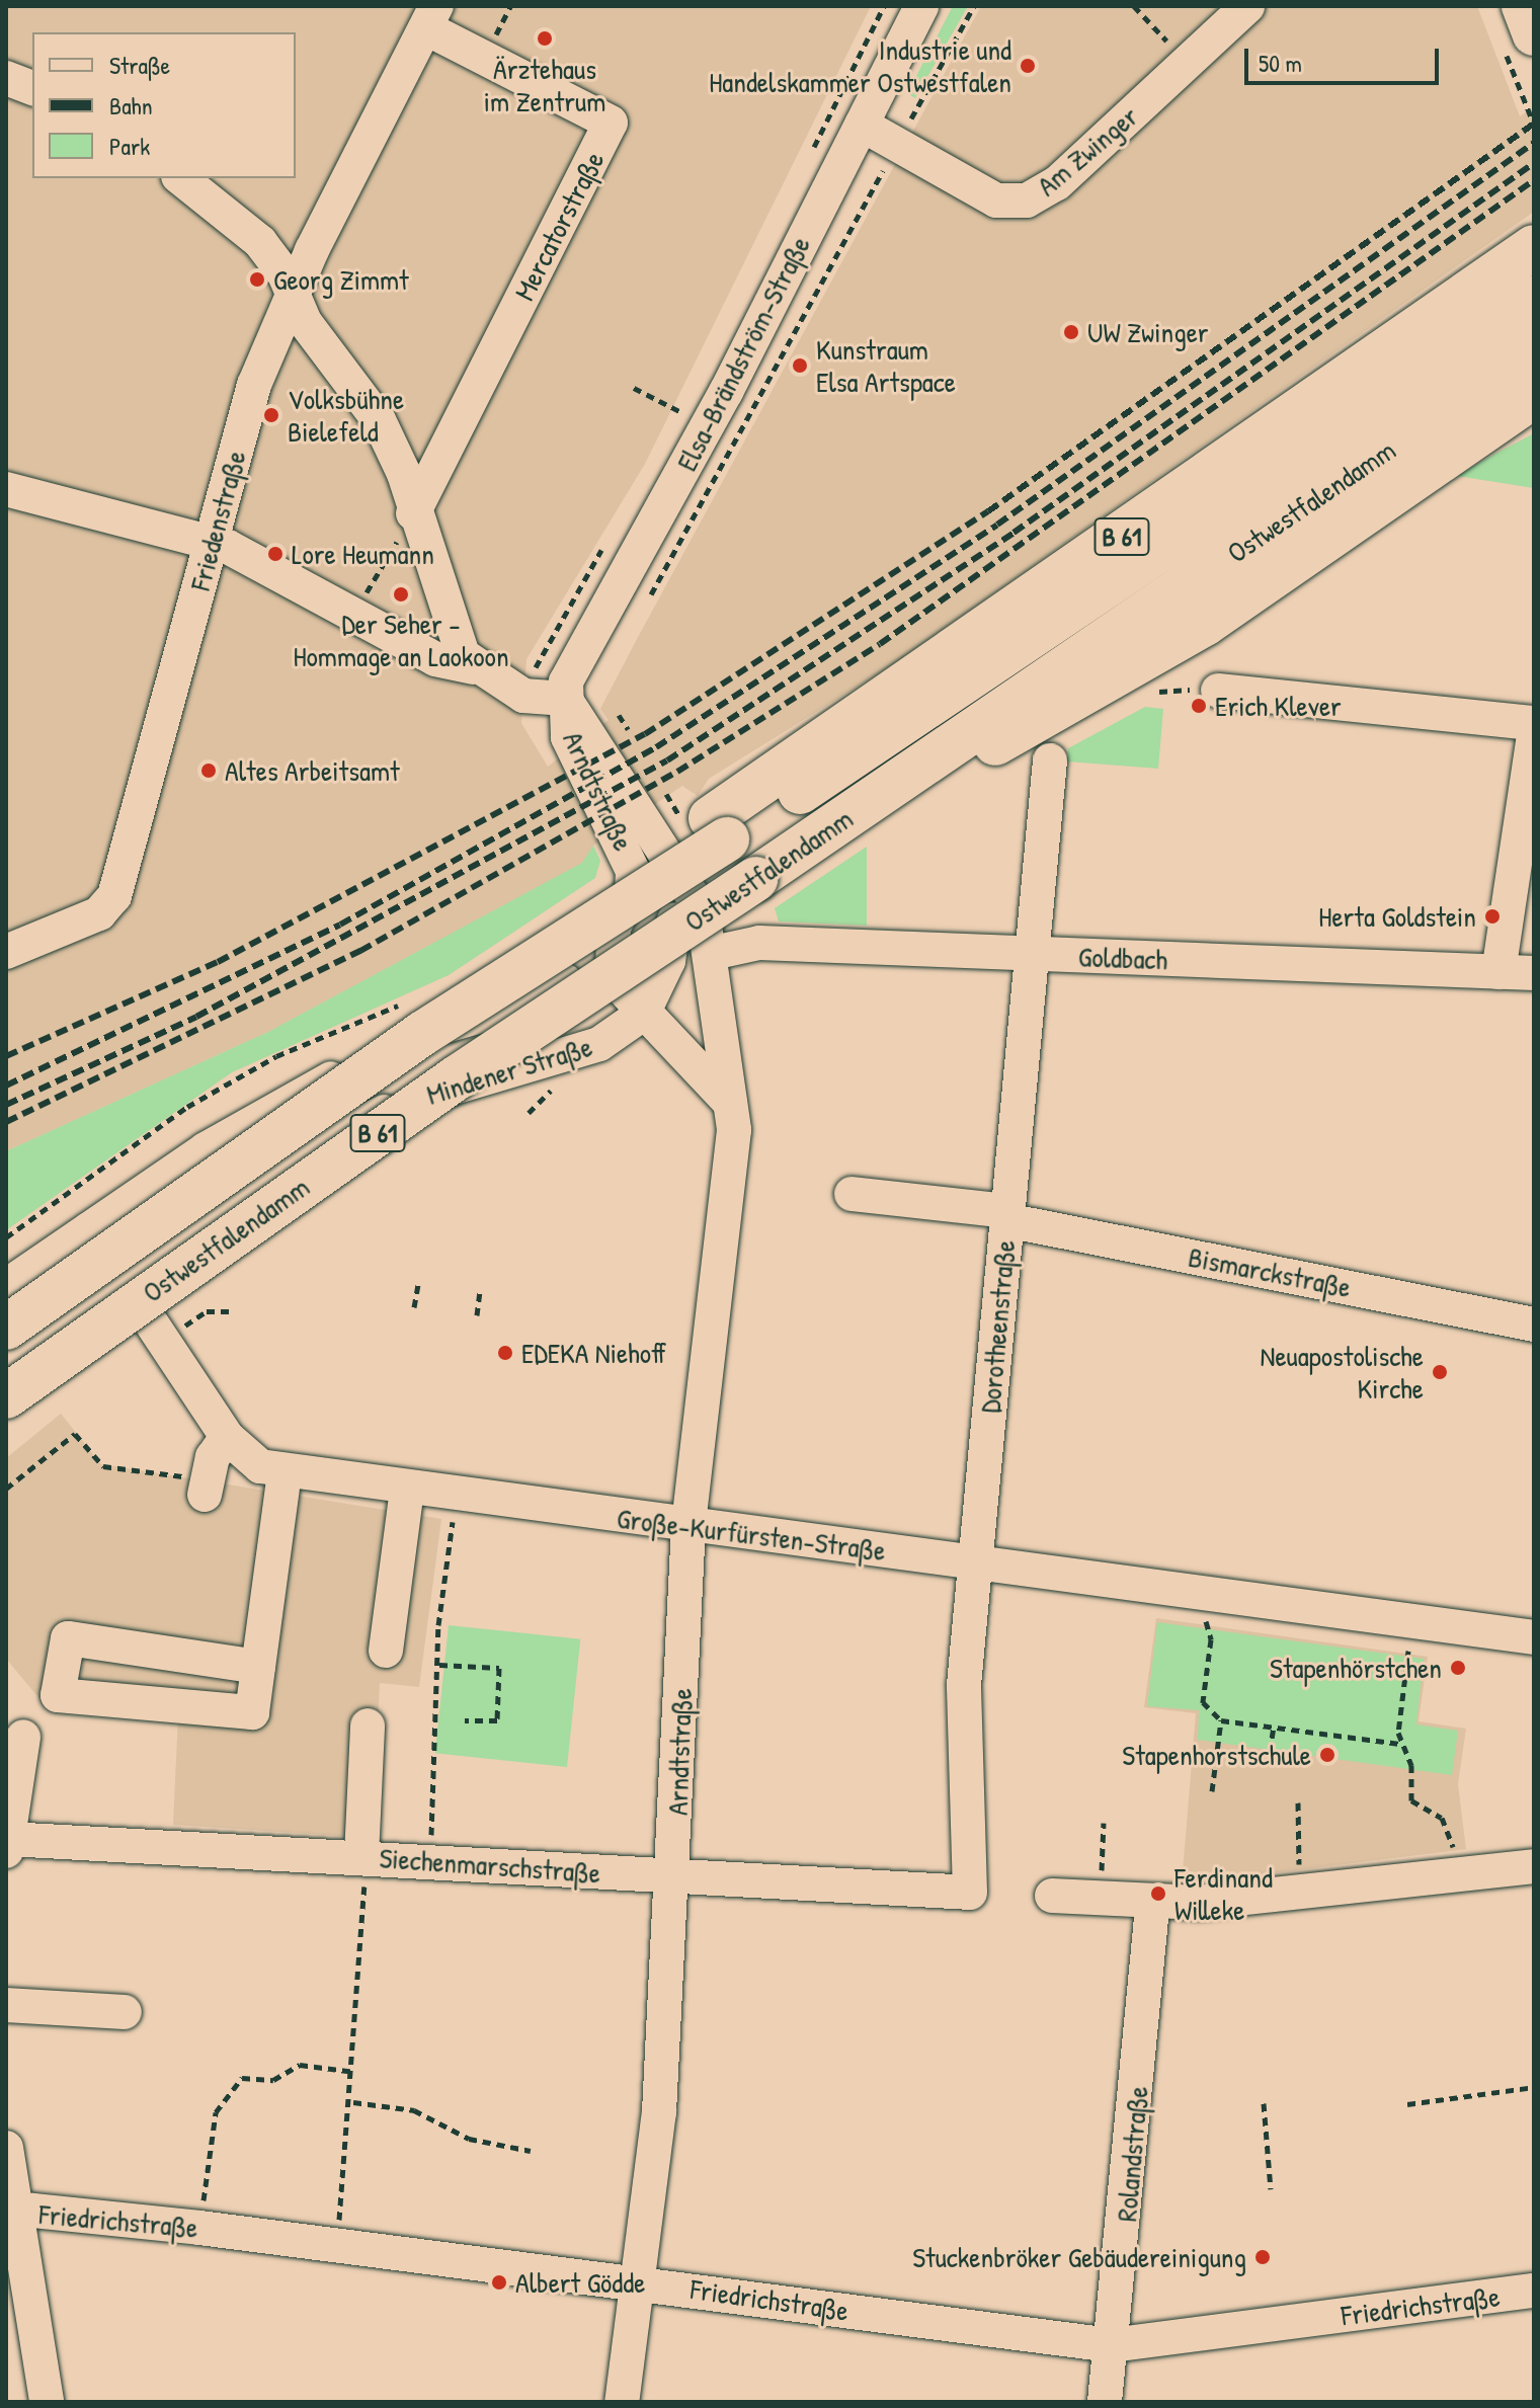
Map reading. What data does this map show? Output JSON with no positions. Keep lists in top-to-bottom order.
{
  "streets": {
    "highway": ["Ostwestfalendamm", "B 61"],
    "street": [
      "Am Zwinger",
      "Mercatorstraße",
      "Elsa-Brändström-Straße",
      "Friedenstraße",
      "Arndtstraße",
      "Goldbach",
      "Mindener Straße",
      "Bismarckstraße",
      "Dorotheenstraße",
      "Große-Kurfürsten-Straße",
      "Siechenmarschstraße",
      "Rolandstraße",
      "Friedrichstraße"
    ]
  },
  "crossings": [
    ["Am Zwinger", "Elsa-Brändström-Straße"],
    ["Mercatorstraße", "Friedenstraße"],
    ["Elsa-Brändström-Straße", "Arndtstraße"],
    ["Ostwestfalendamm", "B 61"],
    ["Arndtstraße", "Goldbach"],
    ["Arndtstraße", "Mindener Straße"],
    ["Arndtstraße", "Große-Kurfürsten-Straße"],
    ["Arndtstraße", "Siechenmarschstraße"],
    ["Arndtstraße", "Friedrichstraße"],
    ["Goldbach", "Dorotheenstraße"],
    ["Mindener Straße", "Große-Kurfürsten-Straße"],
    ["Bismarckstraße", "Dorotheenstraße"],
    ["Dorotheenstraße", "Große-Kurfürsten-Straße"],
    ["Dorotheenstraße", "Siechenmarschstraße"],
    ["Rolandstraße", "Friedrichstraße"]
  ],
  "places": [
    "Ärztehaus im Zentrum",
    "Industrie und Handelskammer Ostwestfalen",
    "Georg Zimmt",
    "UW Zwinger",
    "Kunstraum Elsa Artspace",
    "Volksbühne Bielefeld",
    "Lore Heumann",
    "Der Seher - Hommage an Laokoon",
    "Erich Klever",
    "Altes Arbeitsamt",
    "Herta Goldstein",
    "EDEKA Niehoff",
    "Neuapostolische Kirche",
    "Stapenhörstchen",
    "Stapenhorstschule",
    "Ferdinand Willeke",
    "Stuckenbröker Gebäudereinigung",
    "Albert Gödde"
  ],
  "legend": ["Straße", "Bahn", "Park"],
  "scale_bar": "50 m"
}
